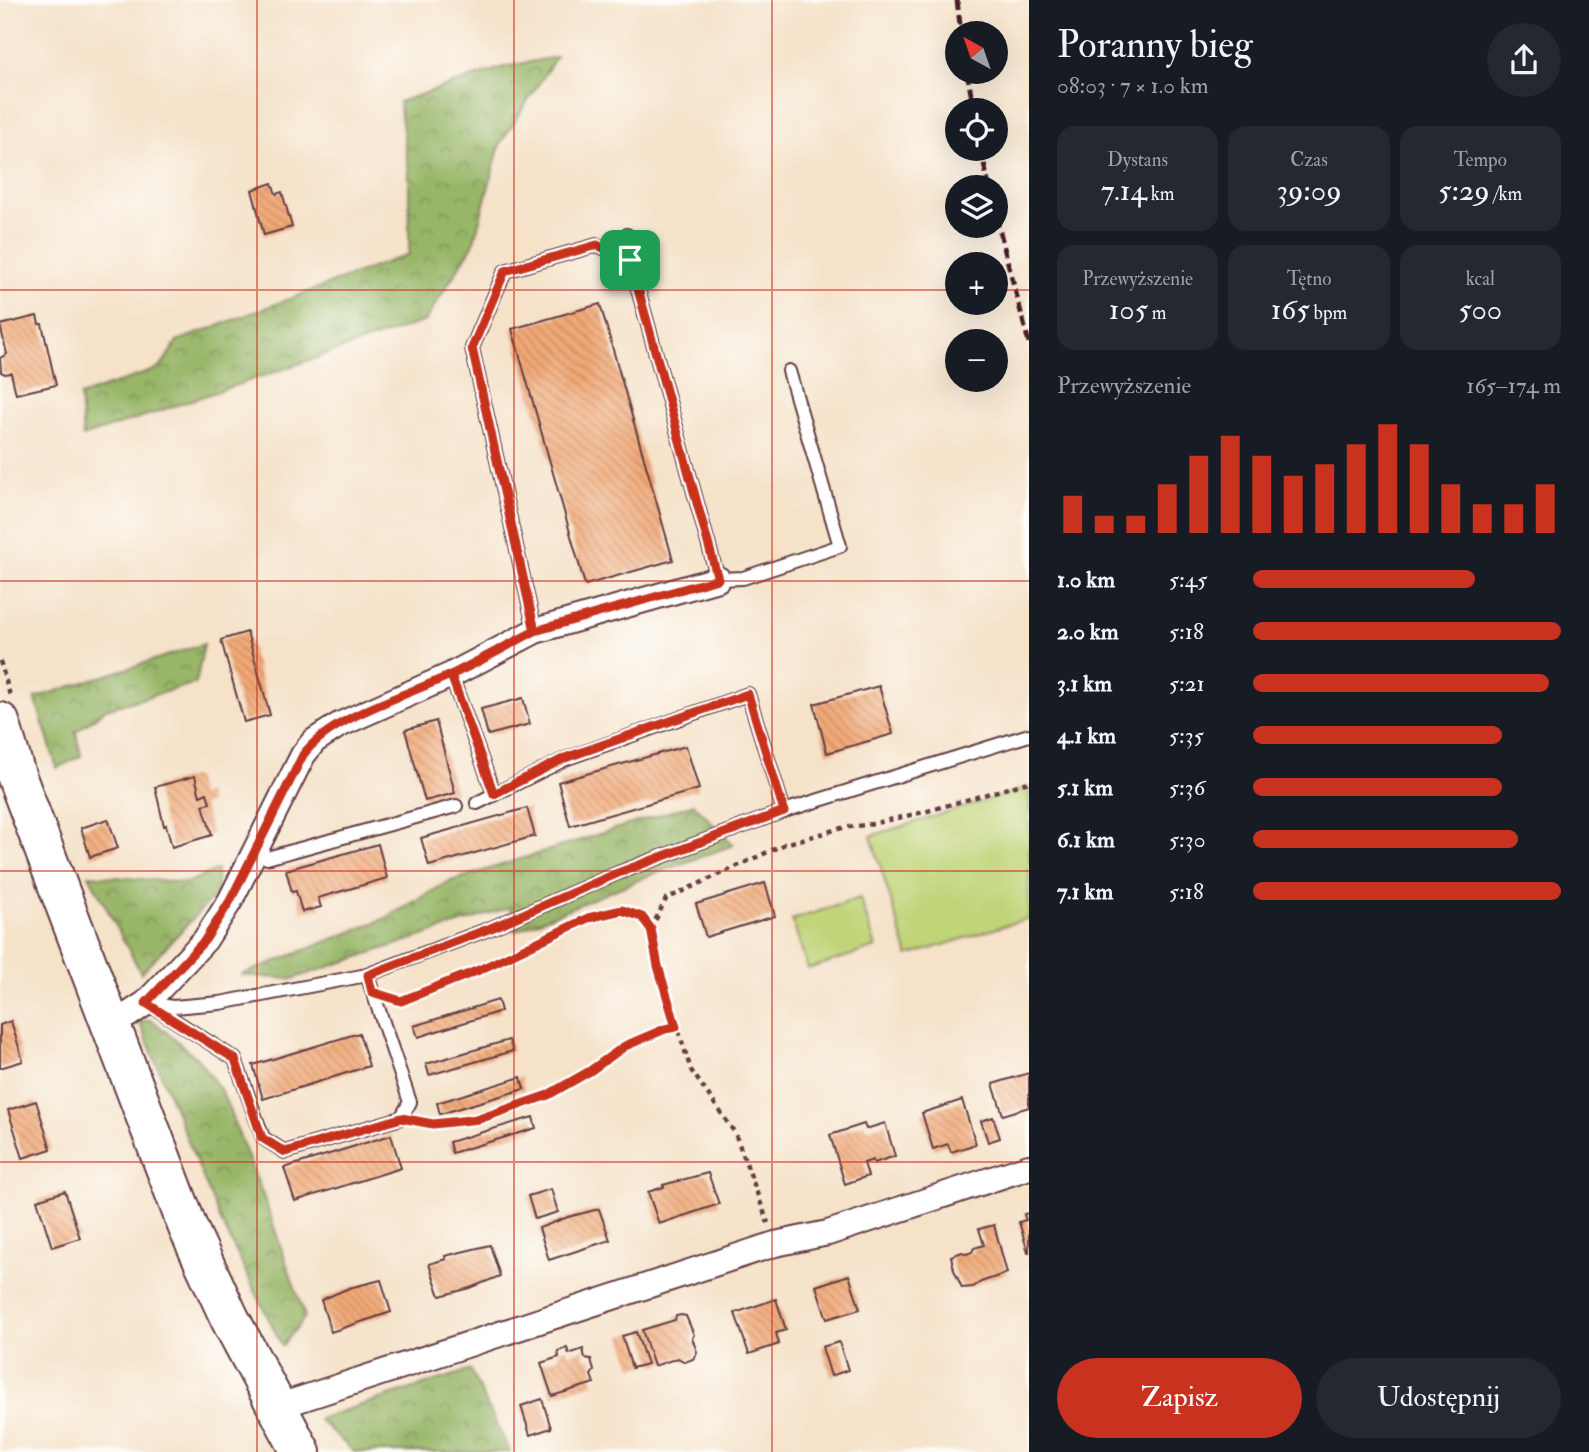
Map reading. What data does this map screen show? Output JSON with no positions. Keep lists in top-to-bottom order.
{
  "north": "top left",
  "page": {
    "heading": ["Poranny bieg", "08:03 · 7 × 1.0 km"],
    "map_buttons": ["+", "−"],
    "stats": [
      ["Dystans", "7.14 km"],
      ["Czas", "39:09"],
      ["Tempo", "5:29 /km"],
      ["Przewyższenie", "105 m"],
      ["Tętno", "165 bpm"],
      ["kcal", "500"]
    ],
    "chart": ["Przewyższenie", "165–174 m"],
    "list": [
      {
        "name": "1.0 km",
        "note": "5:45"
      },
      {
        "name": "2.0 km",
        "note": "5:18"
      },
      {
        "name": "3.1 km",
        "note": "5:21"
      },
      {
        "name": "4.1 km",
        "note": "5:35"
      },
      {
        "name": "5.1 km",
        "note": "5:36"
      },
      {
        "name": "6.1 km",
        "note": "5:30"
      },
      {
        "name": "7.1 km",
        "note": "5:18"
      }
    ],
    "buttons": ["Zapisz", "Udostępnij"]
  }
}
